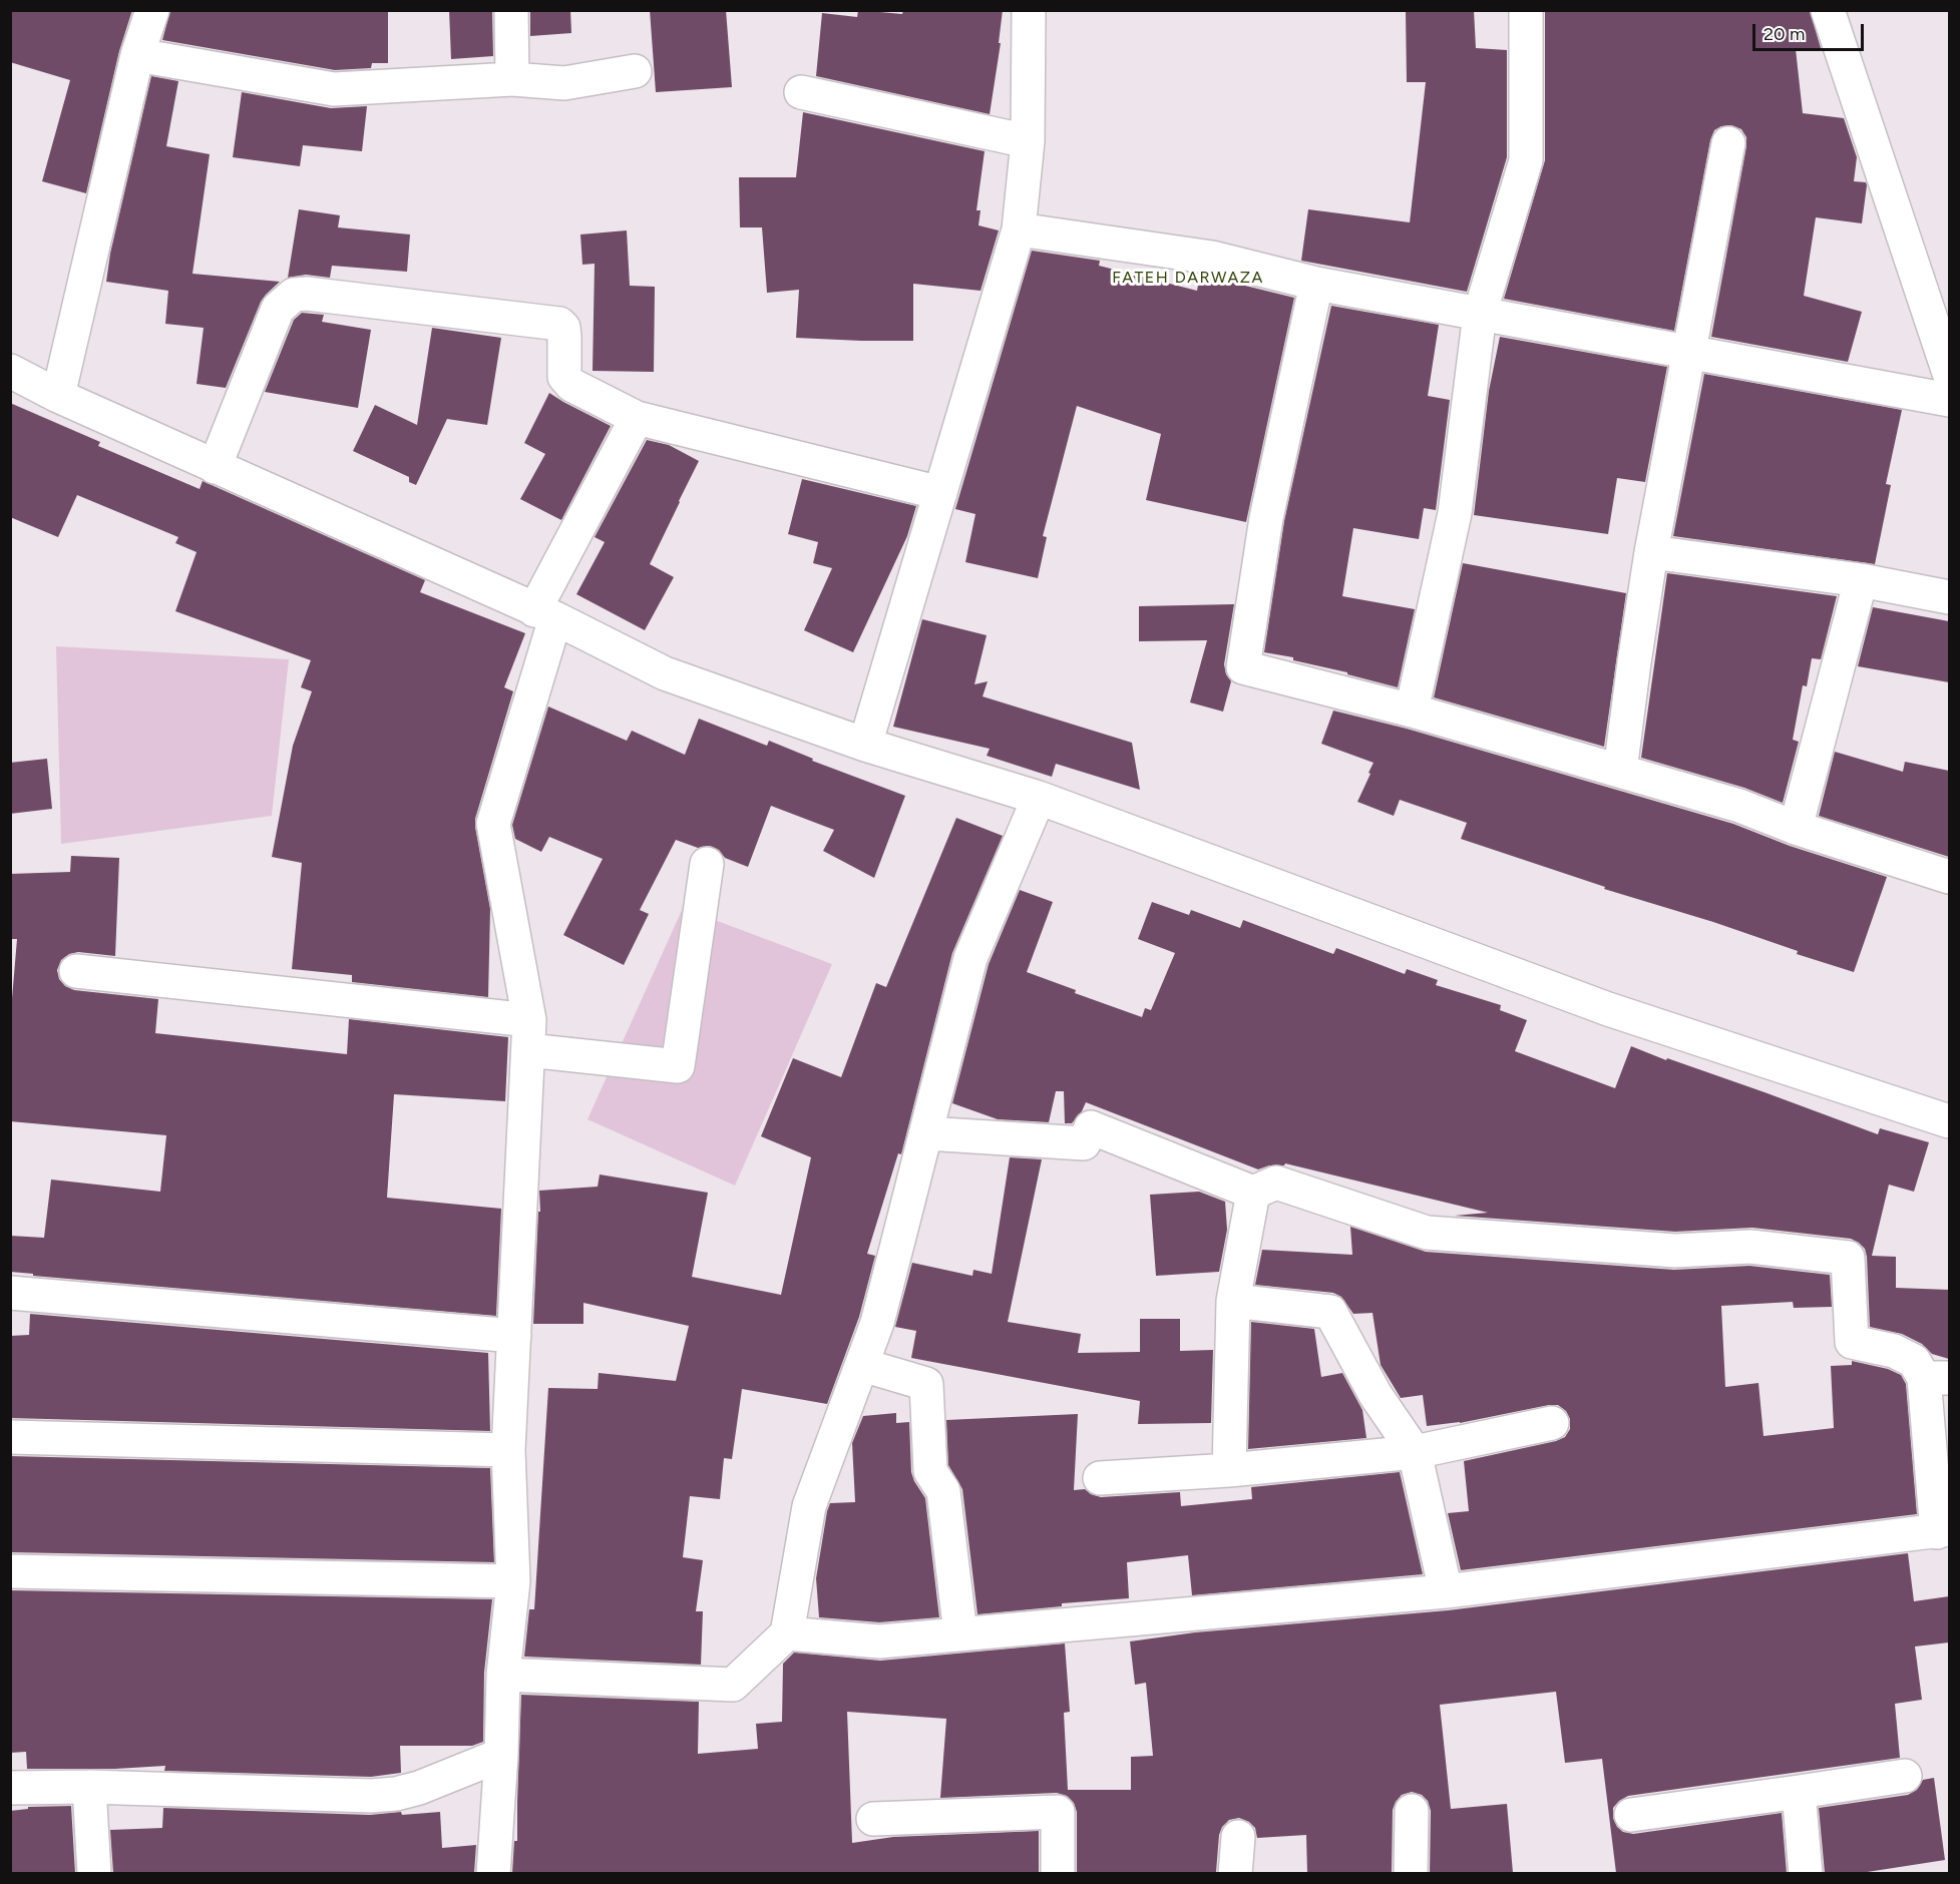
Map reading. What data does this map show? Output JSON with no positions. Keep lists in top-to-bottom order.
{
  "districts": ["FATEH DARWAZA"],
  "scale_bar": "20 m"
}
